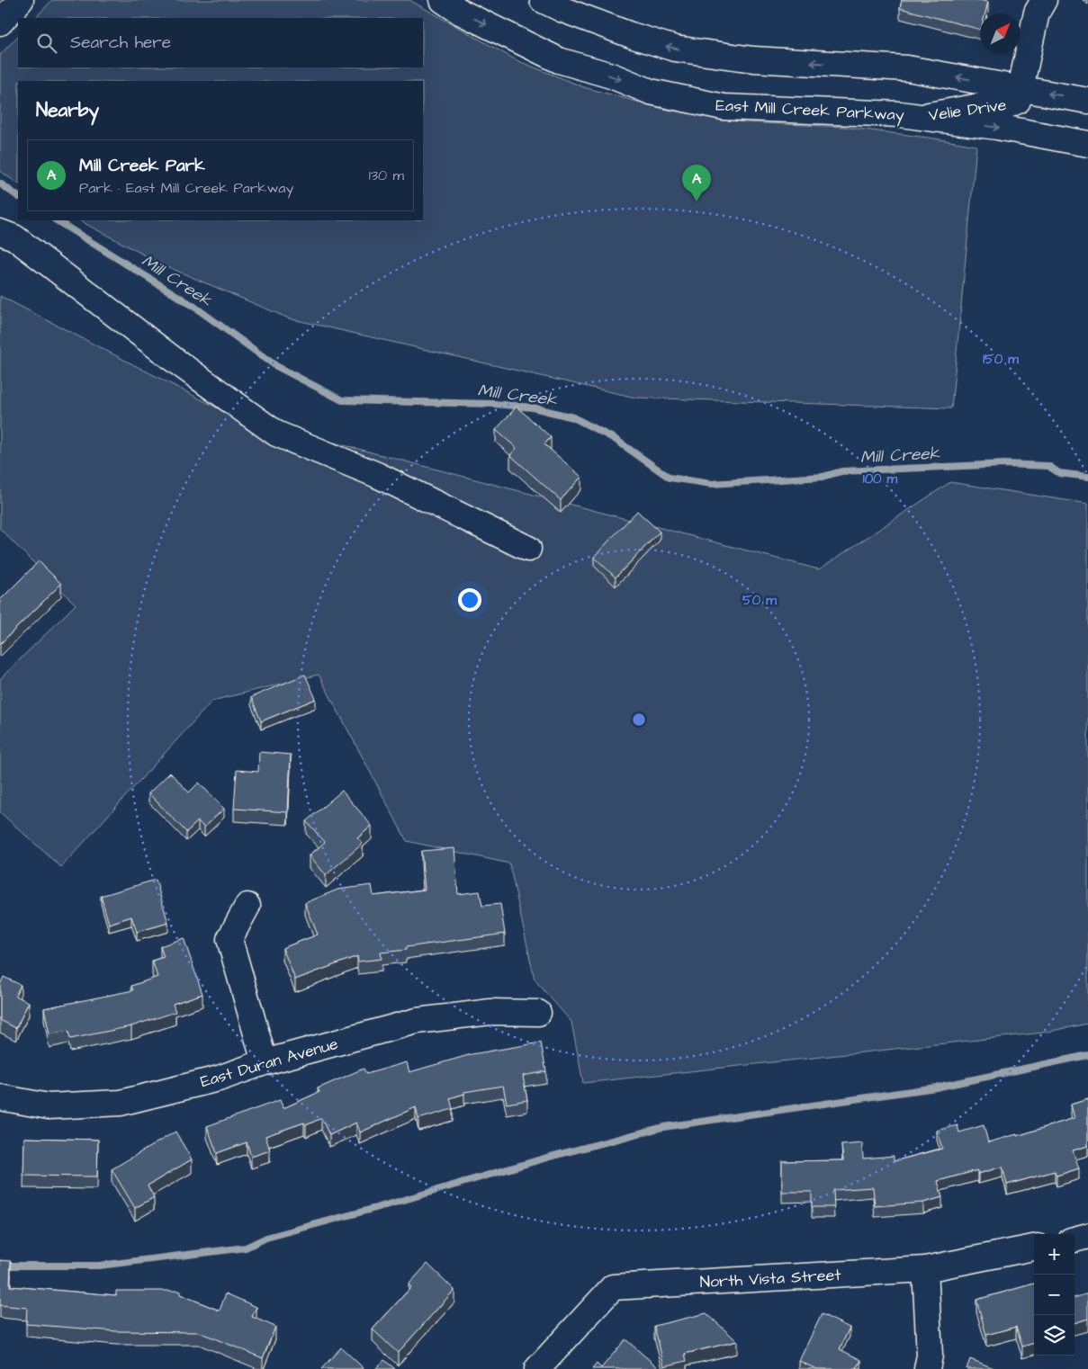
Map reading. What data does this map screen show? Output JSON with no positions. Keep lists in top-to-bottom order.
{
  "streets": {
    "street": [
      "East Mill Creek Parkway",
      "Velie Drive",
      "East Duran Avenue",
      "North Vista Street"
    ]
  },
  "crossings": [
    ["East Mill Creek Parkway", "Velie Drive"]
  ],
  "water": ["Mill Creek"],
  "north": "top right",
  "page": {
    "search": "Search here",
    "heading": "Nearby",
    "list": [
      {
        "mark": "A",
        "name": "Mill Creek Park",
        "note": "Park · East Mill Creek Parkway",
        "value": "130 m"
      }
    ],
    "pins": "A",
    "map_buttons": ["+", "−"]
  },
  "rings": ["150 m", "100 m", "50 m"]
}
